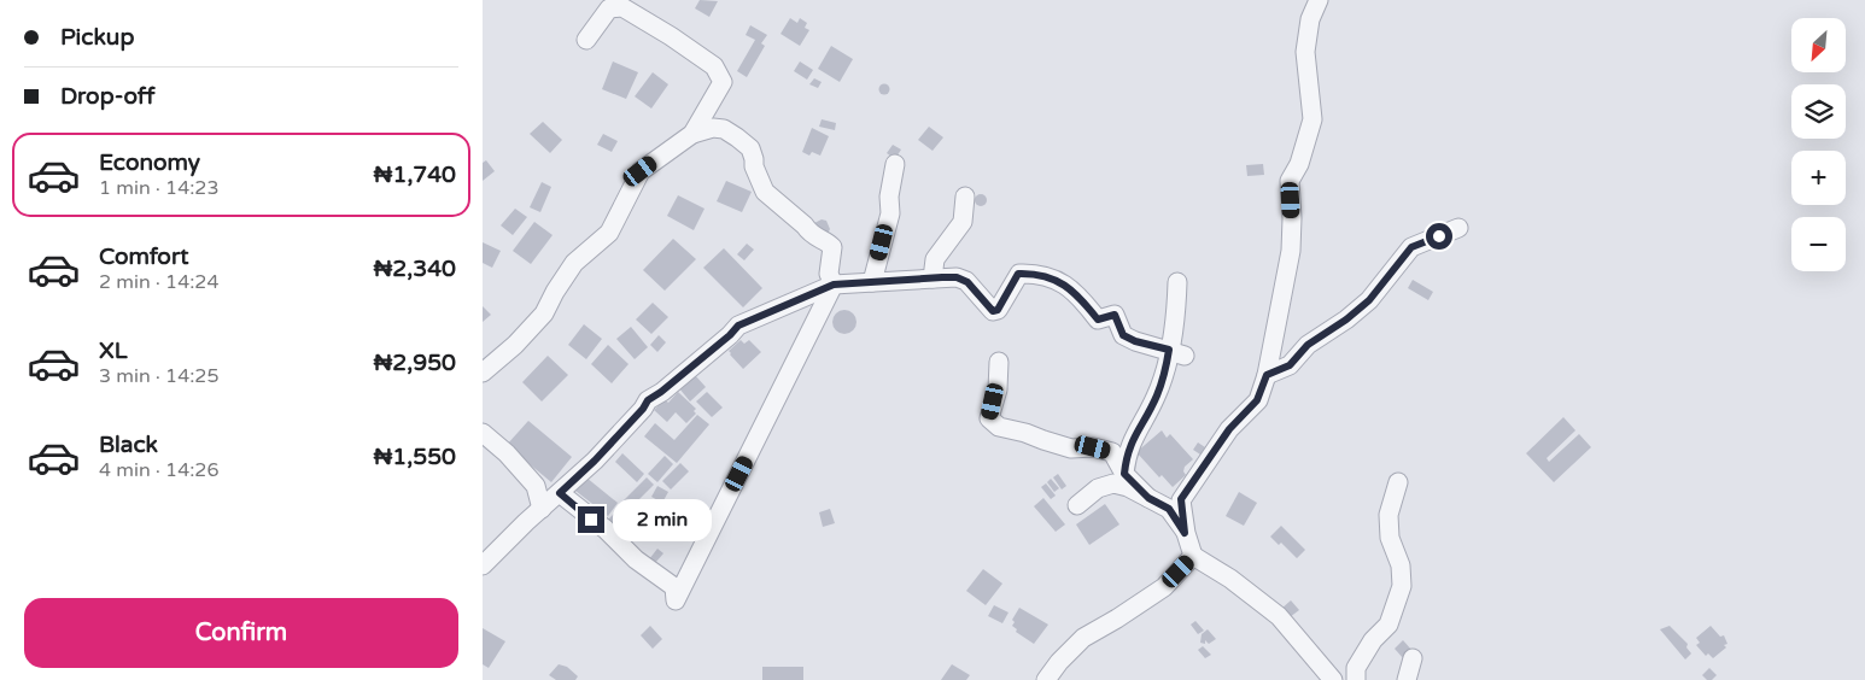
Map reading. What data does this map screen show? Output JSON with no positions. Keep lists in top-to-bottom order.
{
  "north": "bottom left",
  "page": {
    "banner": ["Pickup", "Drop-off"],
    "map_buttons": ["+", "−"],
    "list": [
      {
        "name": "Economy",
        "note": "1 min · 14:23",
        "value": "₦1,740"
      },
      {
        "name": "Comfort",
        "note": "2 min · 14:24",
        "value": "₦2,340"
      },
      {
        "name": "XL",
        "note": "3 min · 14:25",
        "value": "₦2,950"
      },
      {
        "name": "Black",
        "note": "4 min · 14:26",
        "value": "₦1,550"
      }
    ],
    "bubble": "2 min",
    "buttons": "Confirm"
  }
}
